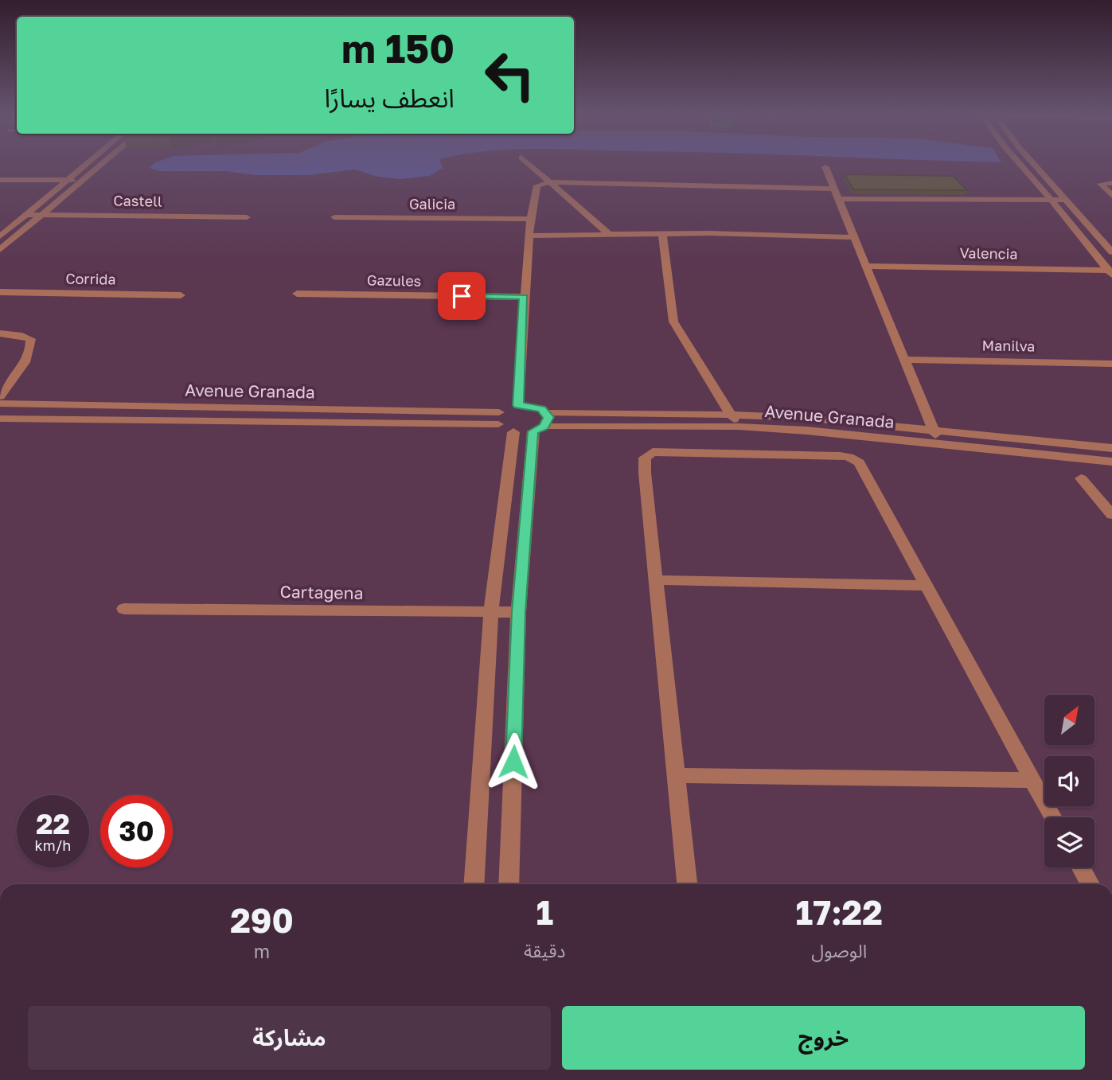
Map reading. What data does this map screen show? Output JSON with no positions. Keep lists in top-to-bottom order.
{
  "streets": {
    "street": [
      "Castell",
      "Galicia",
      "Valencia",
      "Corrida",
      "Gazules",
      "Manilva",
      "Avenue Granada",
      "Cartagena"
    ]
  },
  "north": "top right",
  "page": {
    "turn": ["150 m", "انعطف يسارًا"],
    "speed": "22 km/h",
    "limit": "30",
    "eta": [
      "17:22",
      "الوصول",
      "1",
      "دقيقة",
      "290",
      "m"
    ],
    "buttons": ["خروج", "مشاركة"]
  }
}
